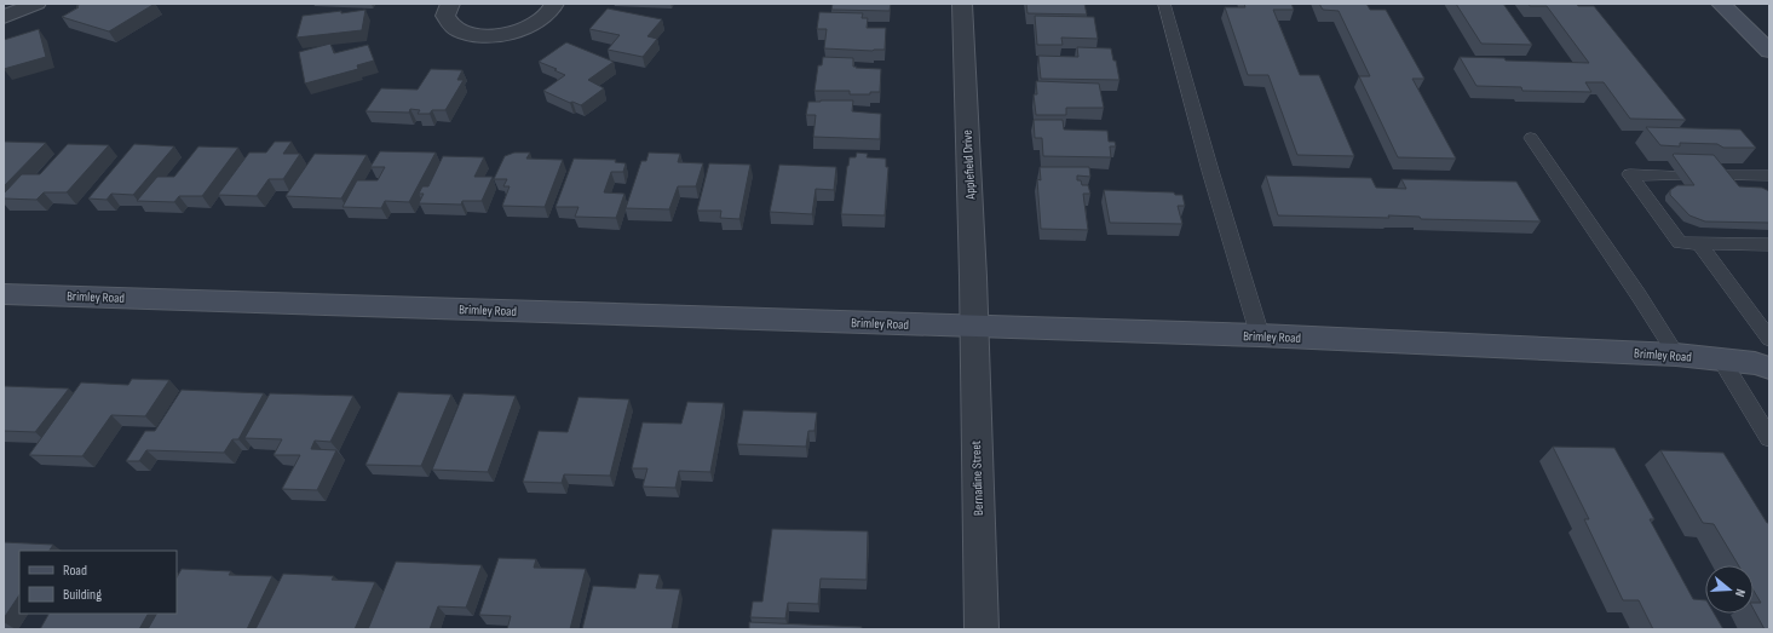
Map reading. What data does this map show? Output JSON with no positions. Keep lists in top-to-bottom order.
{
  "streets": {
    "main road": ["Brimley Road"],
    "street": ["Applefield Drive", "Bernadine Street"]
  },
  "crossings": [
    ["Applefield Drive", "Brimley Road"],
    ["Applefield Drive", "Bernadine Street"],
    ["Brimley Road", "Bernadine Street"]
  ],
  "legend": ["Road", "Building"],
  "north": "right"
}
